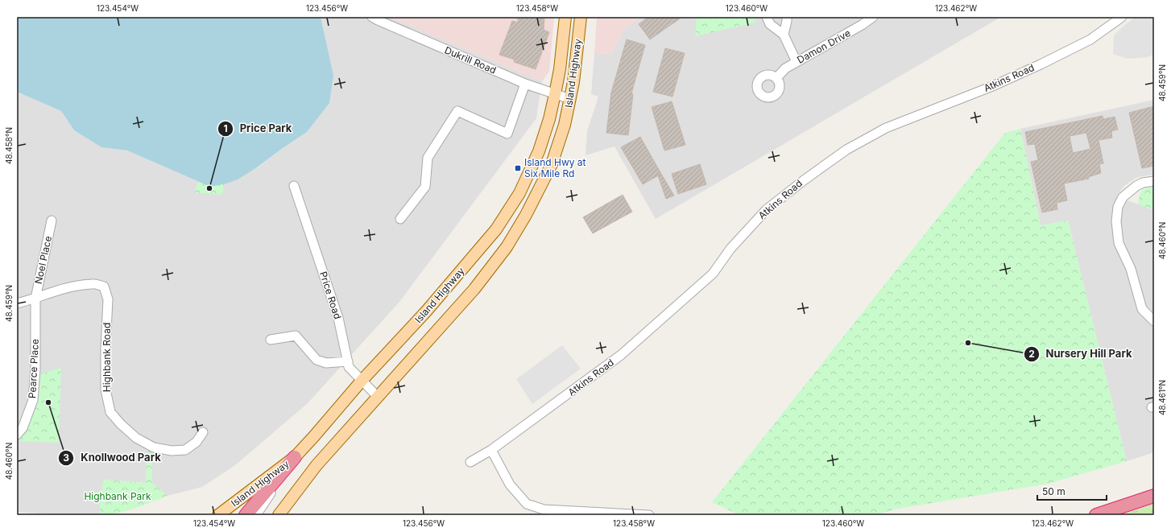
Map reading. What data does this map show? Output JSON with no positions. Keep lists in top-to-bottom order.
{
  "streets": {
    "main road": ["Island Highway"],
    "street": [
      "Damon Drive",
      "Dukrill Road",
      "Atkins Road",
      "Noel Place",
      "Price Road",
      "Highbank Road",
      "Pearce Place"
    ]
  },
  "crossings": [
    ["Dukrill Road", "Island Highway"],
    ["Island Highway", "Price Road"],
    ["Noel Place", "Highbank Road"],
    ["Noel Place", "Pearce Place"],
    ["Highbank Road", "Pearce Place"]
  ],
  "parks": ["Highbank Park"],
  "places": {
    "transit": ["Island Hwy at Six Mile Rd"],
    "other": ["Price Park", "Nursery Hill Park", "Knollwood Park"]
  },
  "scale_bar": "50 m",
  "coordinates": [
    "123.454°W",
    "123.456°W",
    "123.458°W",
    "123.460°W",
    "123.462°W",
    "48.459°N",
    "48.458°N",
    "48.460°N",
    "48.461°N"
  ]
}
